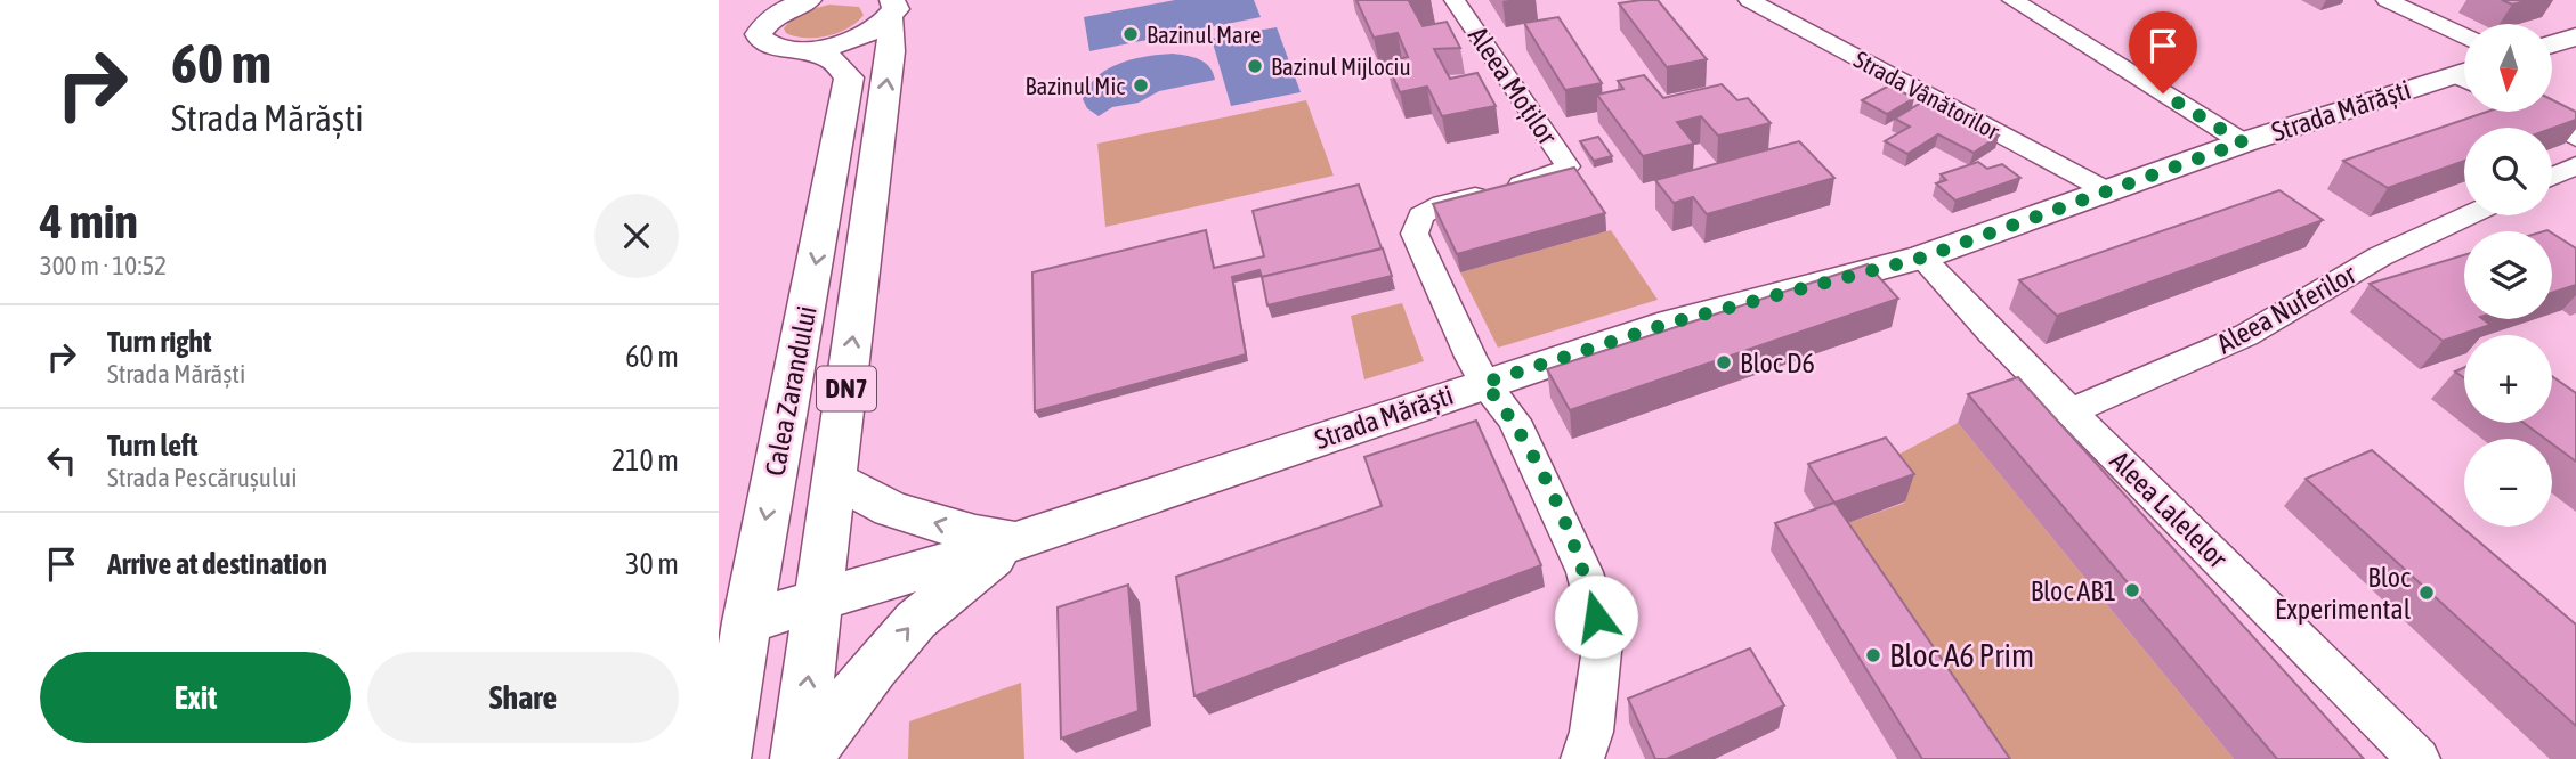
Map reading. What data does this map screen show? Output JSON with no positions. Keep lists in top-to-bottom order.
{
  "streets": {
    "main road": ["Strada Mărăști", "DN7", "Calea Zarandului"],
    "street": [
      "Aleea Moților",
      "Strada Vânătorilor",
      "Aleea Nuferilor",
      "Aleea Lalelelor"
    ]
  },
  "crossings": [
    ["Aleea Moților", "Strada Mărăști"],
    ["Strada Vânătorilor", "Strada Mărăști"],
    ["Strada Mărăști", "Calea Zarandului"],
    ["Strada Mărăști", "Aleea Lalelelor"],
    ["Aleea Nuferilor", "Aleea Lalelelor"],
    ["DN7", "Calea Zarandului"]
  ],
  "places": [
    "Bazinul Mare",
    "Bazinul Mijlociu",
    "Bazinul Mic",
    "Bloc D6",
    "Bloc AB1",
    "Bloc Experimental",
    "Bloc A6 Prim"
  ],
  "north": "bottom",
  "page": {
    "turn": ["60 m", "Strada Mărăști"],
    "map_buttons": ["+", "−"],
    "heading": ["4 min", "300 m · 10:52"],
    "list": [
      {
        "name": "Turn right",
        "note": "Strada Mărăști",
        "value": "60 m"
      },
      {
        "name": "Turn left",
        "note": "Strada Pescărușului",
        "value": "210 m"
      },
      {
        "name": "Arrive at destination",
        "value": "30 m"
      }
    ],
    "buttons": ["Exit", "Share"]
  }
}
